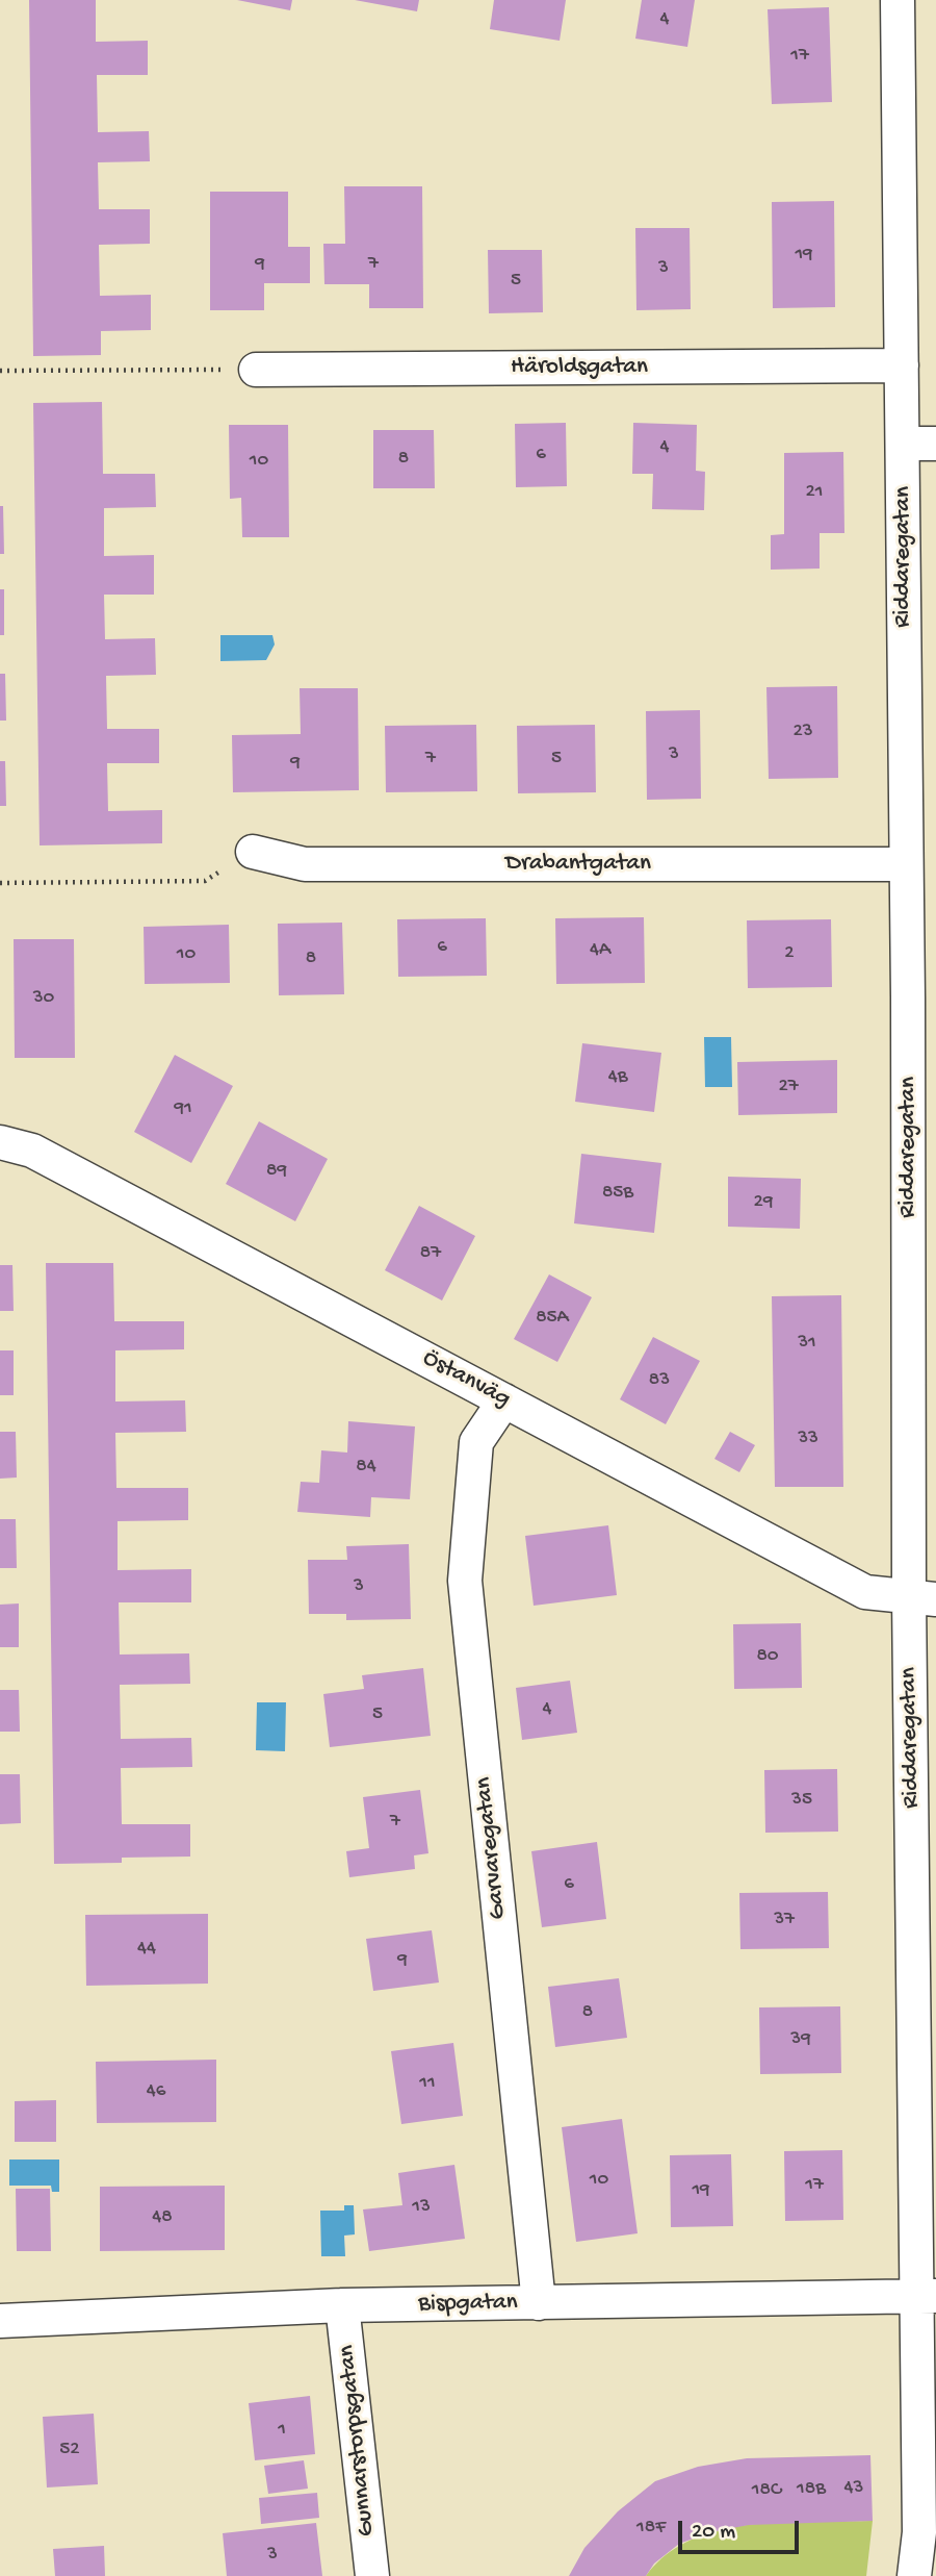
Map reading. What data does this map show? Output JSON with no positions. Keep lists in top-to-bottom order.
{
  "streets": {
    "street": [
      "Häroldsgatan",
      "Riddaregatan",
      "Drabantgatan",
      "Östanväg",
      "Garvaregatan",
      "Bispgatan",
      "Gunnarstorpsgatan"
    ]
  },
  "crossings": [
    ["Häroldsgatan", "Riddaregatan"],
    ["Riddaregatan", "Drabantgatan"],
    ["Riddaregatan", "Östanväg"],
    ["Riddaregatan", "Bispgatan"],
    ["Östanväg", "Garvaregatan"],
    ["Garvaregatan", "Bispgatan"],
    ["Bispgatan", "Gunnarstorpsgatan"]
  ],
  "house_numbers": [
    "4",
    "17",
    "19",
    "9",
    "7",
    "3",
    "5",
    "4",
    "6",
    "8",
    "10",
    "21",
    "23",
    "3",
    "7",
    "5",
    "9",
    "6",
    "4A",
    "2",
    "10",
    "8",
    "30",
    "4B",
    "27",
    "91",
    "89",
    "85B",
    "29",
    "87",
    "85A",
    "31",
    "83",
    "33",
    "84",
    "3",
    "80",
    "4",
    "5",
    "35",
    "7",
    "6",
    "37",
    "44",
    "9",
    "8",
    "39",
    "11",
    "46",
    "10",
    "17",
    "19",
    "13",
    "48",
    "1",
    "52",
    "43",
    "18B",
    "18C",
    "18F",
    "3"
  ],
  "scale_bar": "20 m"
}
